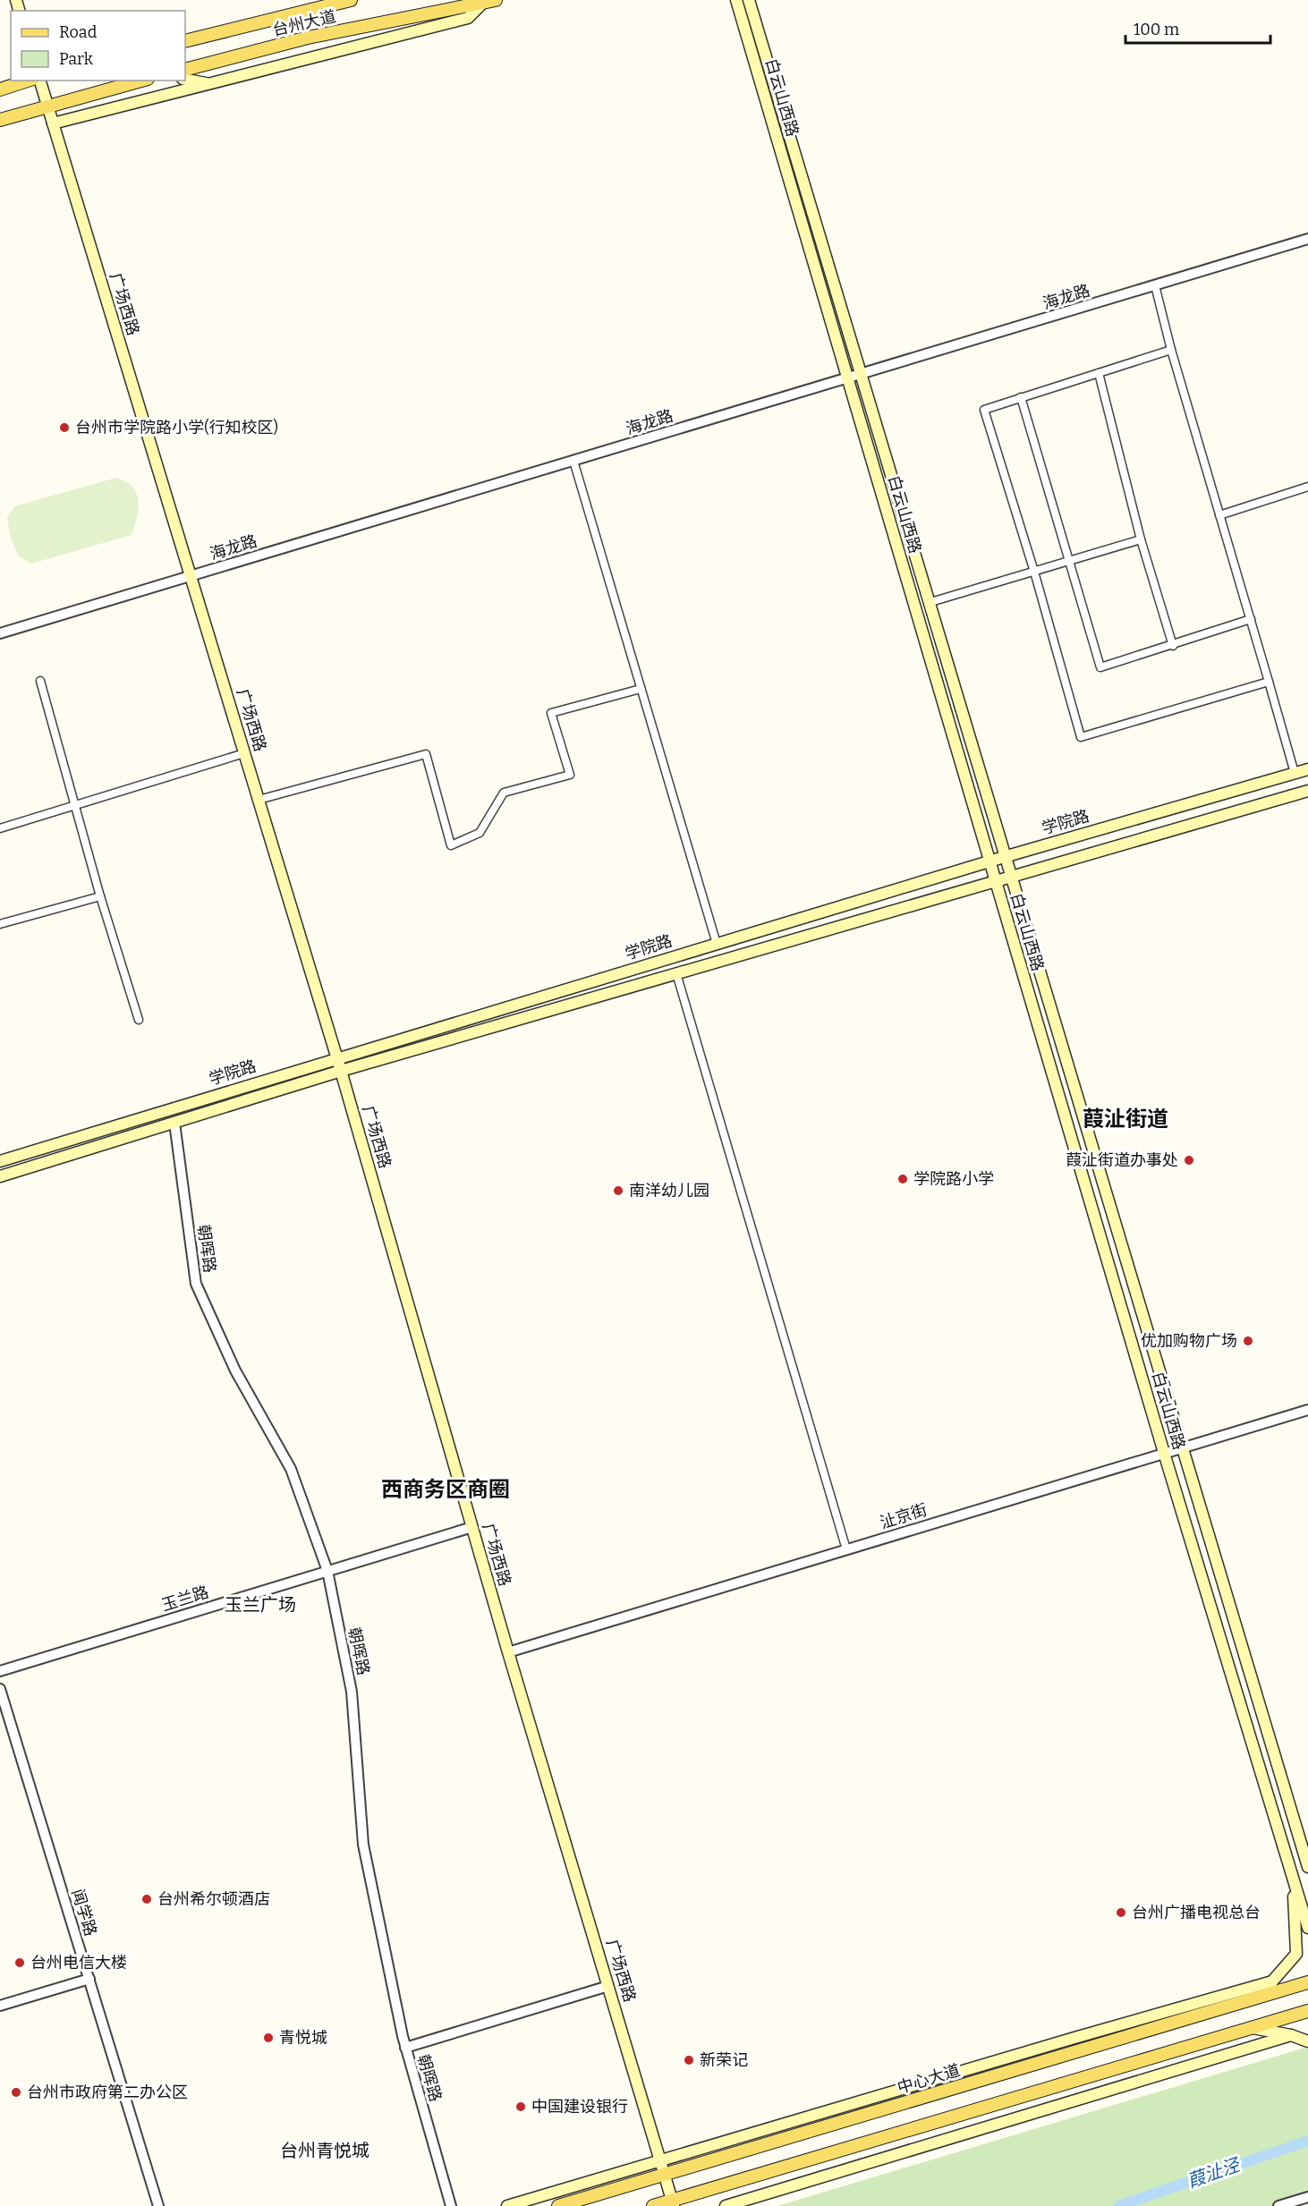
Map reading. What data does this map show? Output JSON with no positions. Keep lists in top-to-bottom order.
{
  "streets": {
    "main road": [
      "台州大道",
      "白云山西路",
      "广场西路",
      "学院路",
      "中心大道"
    ],
    "street": [
      "海龙路",
      "朝晖路",
      "沚京街",
      "玉兰路",
      "闻学路"
    ]
  },
  "crossings": [
    ["白云山西路", "海龙路"],
    ["白云山西路", "学院路"],
    ["白云山西路", "沚京街"],
    ["白云山西路", "中心大道"],
    ["海龙路", "广场西路"],
    ["广场西路", "学院路"],
    ["广场西路", "沚京街"],
    ["广场西路", "玉兰路"],
    ["广场西路", "中心大道"],
    ["学院路", "朝晖路"],
    ["朝晖路", "玉兰路"]
  ],
  "districts": [
    "葭沚街道",
    "西商务区商圈",
    "玉兰广场",
    "台州青悦城"
  ],
  "water": ["葭沚泾"],
  "places": [
    "台州市学院路小学(行知校区)",
    "葭沚街道办事处",
    "学院路小学",
    "南洋幼儿园",
    "优加购物广场",
    "台州希尔顿酒店",
    "台州广播电视总台",
    "台州电信大楼",
    "青悦城",
    "新荣记",
    "台州市政府第二办公区",
    "中国建设银行"
  ],
  "legend": ["Road", "Park"],
  "scale_bar": "100 m"
}
